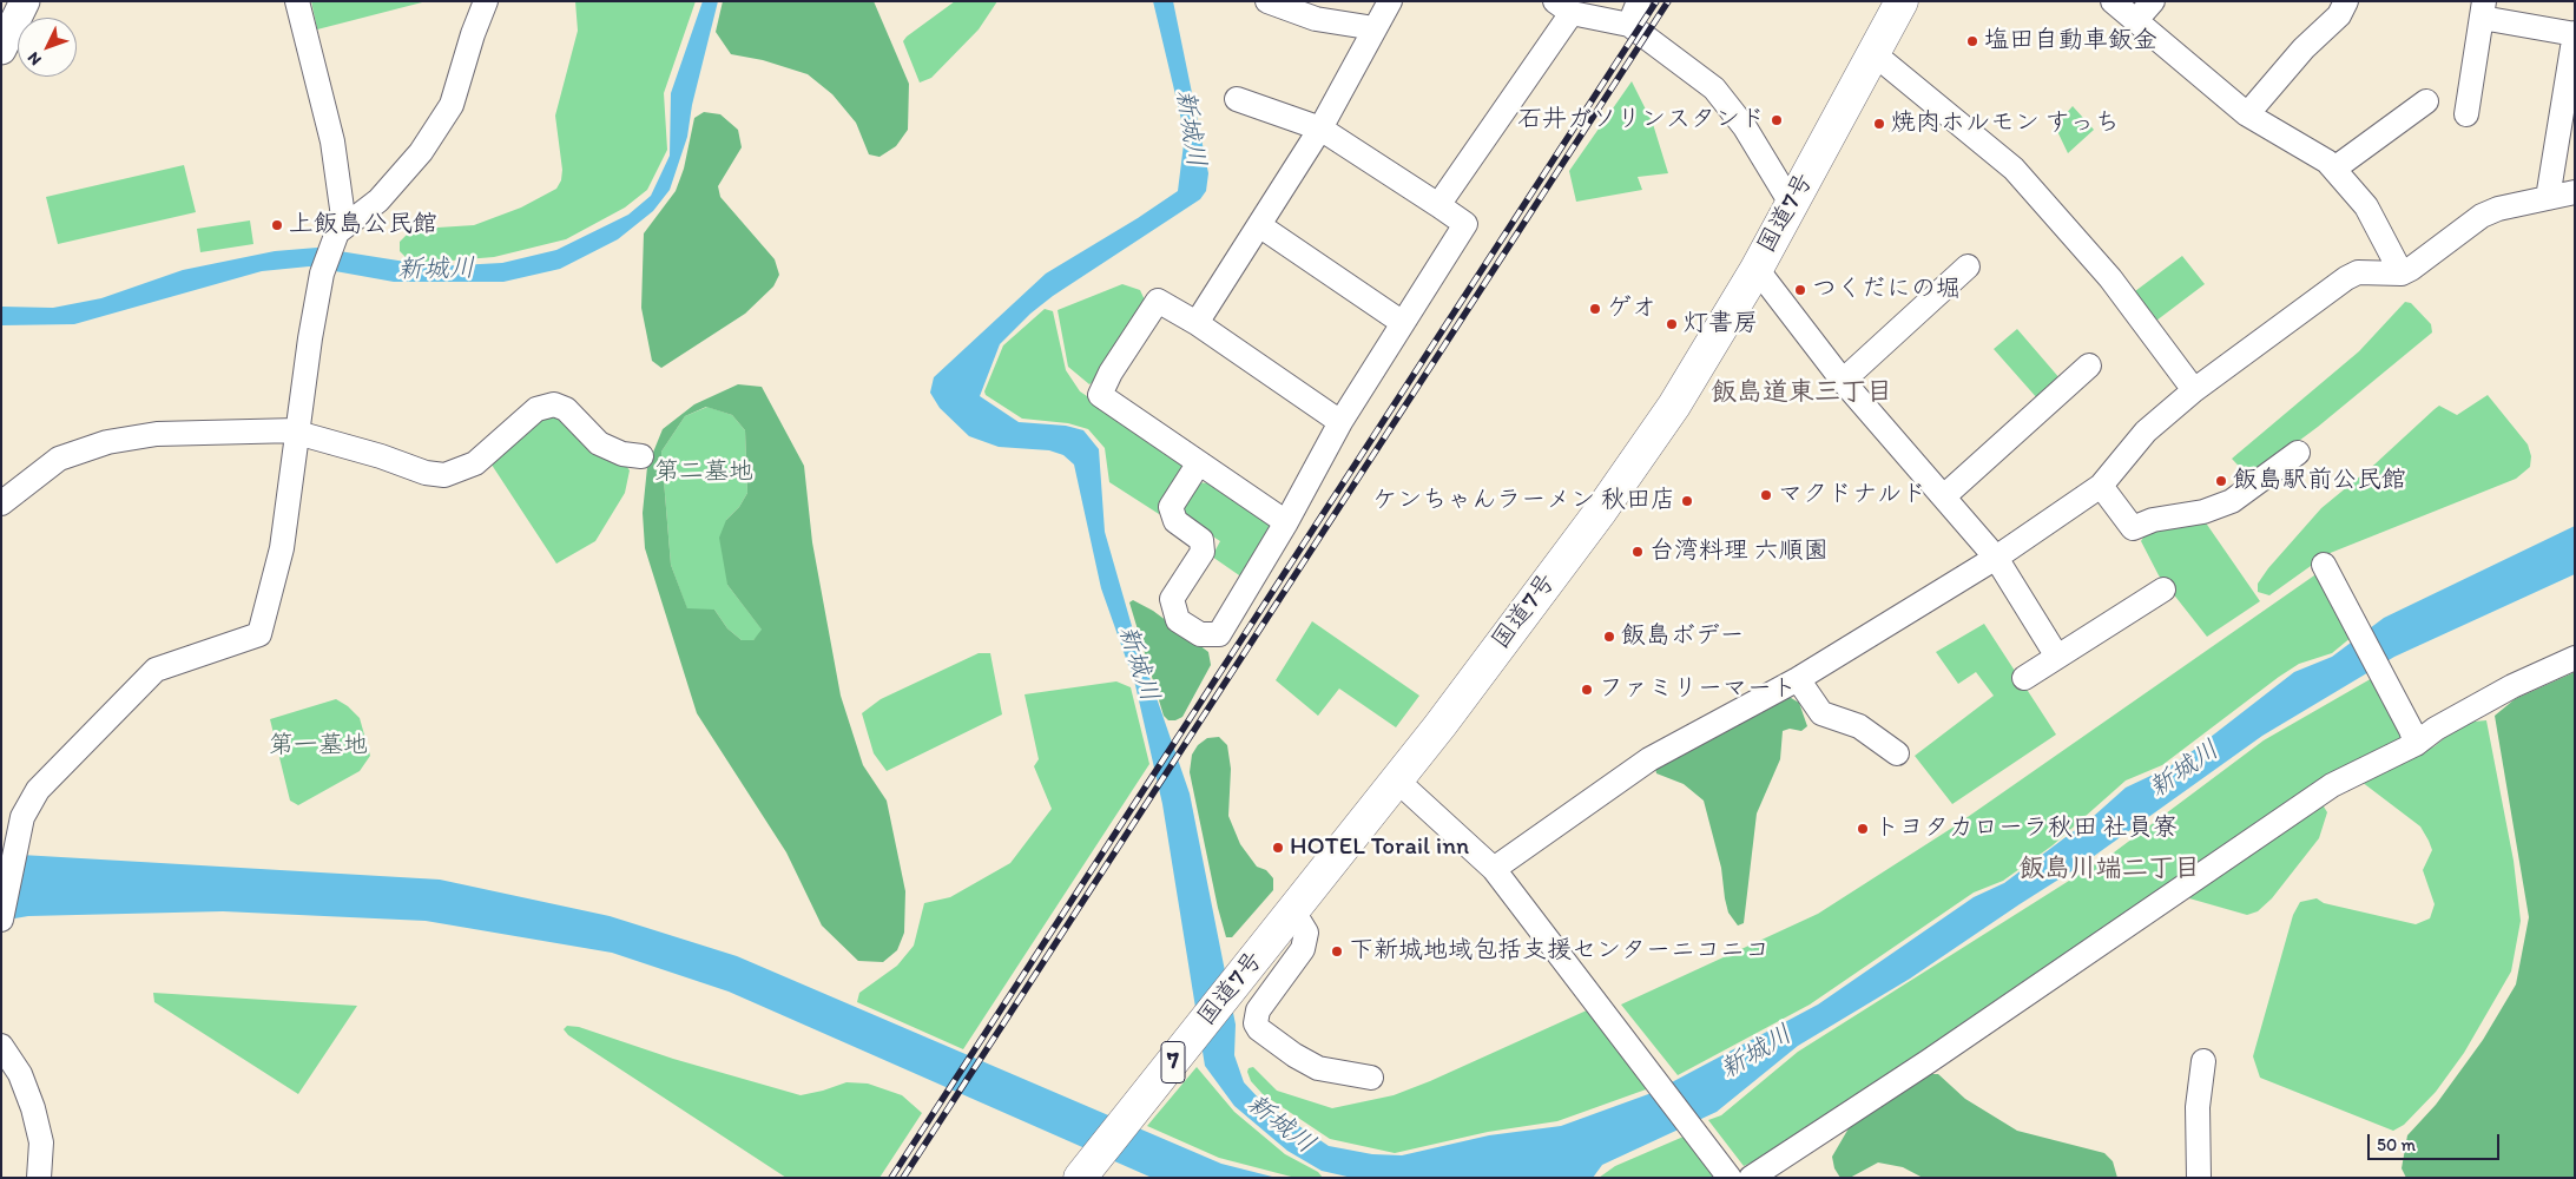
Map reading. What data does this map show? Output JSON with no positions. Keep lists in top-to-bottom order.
{
  "streets": {
    "highway": ["国道7号", "7"]
  },
  "districts": ["飯島道東三丁目", "飯島川端二丁目"],
  "water": ["新城川"],
  "parks": ["第二墓地", "第一墓地"],
  "places": [
    "塩田自動車鈑金",
    "石井ガソリンスタンド",
    "焼肉ホルモン すっち",
    "上飯島公民館",
    "つくだにの堀",
    "ゲオ",
    "灯書房",
    "飯島駅前公民館",
    "マクドナルド",
    "ケンちゃんラーメン 秋田店",
    "台湾料理 六順園",
    "飯島ボデー",
    "ファミリーマート",
    "トヨタカローラ秋田 社員寮",
    "HOTEL Torail inn",
    "下新城地域包括支援センターニコニコ"
  ],
  "scale_bar": "50 m",
  "north": "bottom left"
}
